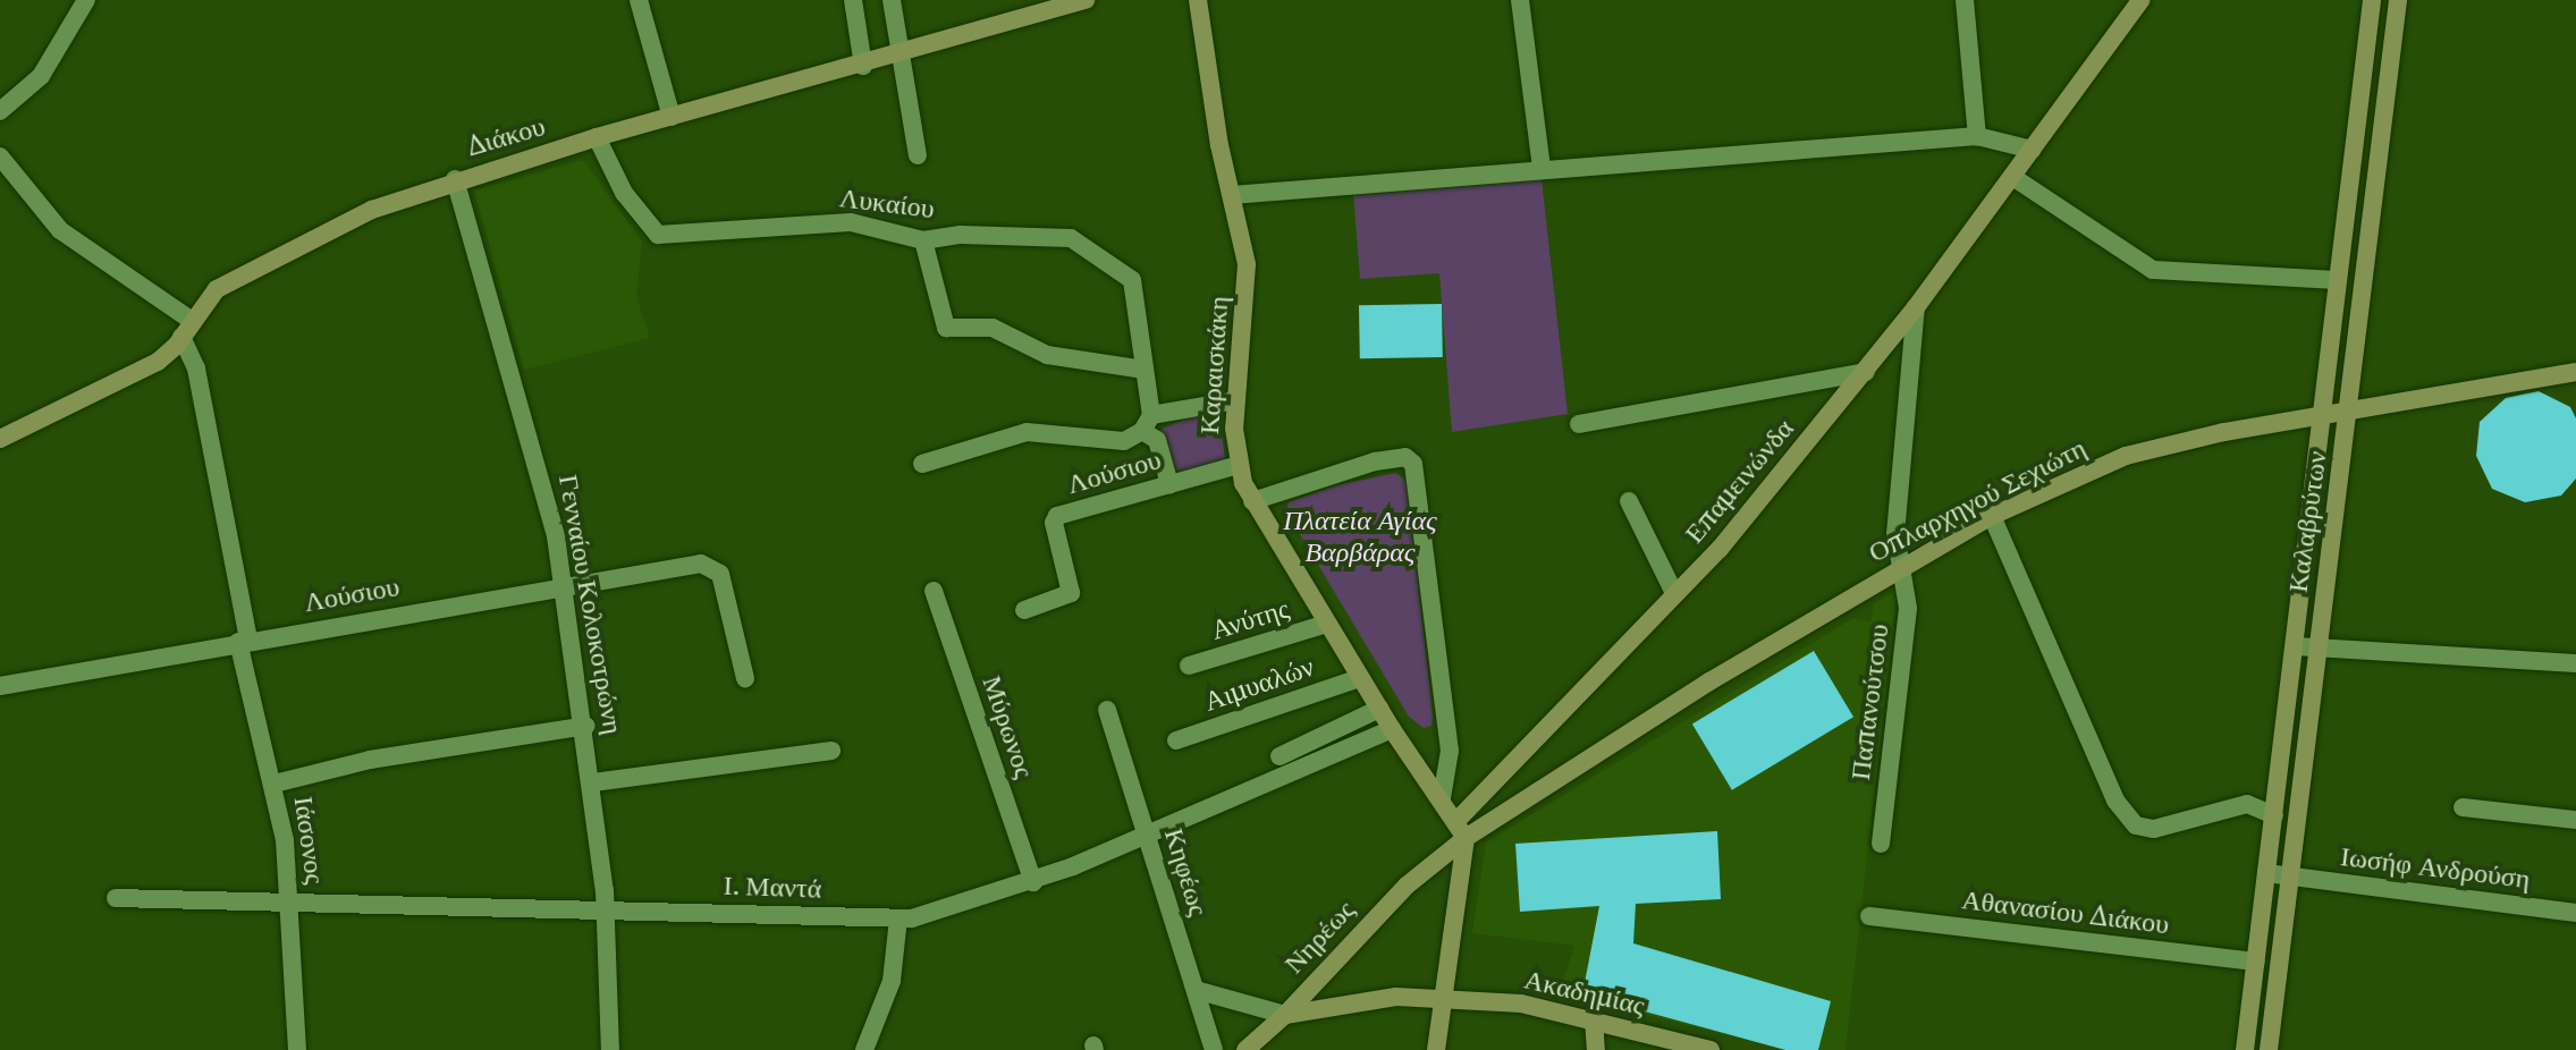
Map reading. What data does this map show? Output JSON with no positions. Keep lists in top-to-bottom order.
{
  "streets": {
    "street": [
      "Διάκου",
      "Λυκαίου",
      "Καραισκάκη",
      "Λούσιου",
      "Επαμεινώνδα",
      "Οπλαρχηγού Σεχιώτη",
      "Καλαβρύτων",
      "Γενναίου Κολοκοτρώνη",
      "Ανύτης",
      "Αιμυαλών",
      "Παπανούτσου",
      "Μύρωνος",
      "Ιάσονος",
      "Ιωσήφ Ανδρούση",
      "Κηφέως",
      "Ι. Μαντά",
      "Αθανασίου Διάκου",
      "Νηρέως",
      "Ακαδημίας"
    ]
  },
  "crossings": [
    ["Διάκου", "Λυκαίου"],
    ["Διάκου", "Γενναίου Κολοκοτρώνη"],
    ["Διάκου", "Ιάσονος"],
    ["Καραισκάκη", "Λούσιου"],
    ["Καραισκάκη", "Επαμεινώνδα"],
    ["Καραισκάκη", "Οπλαρχηγού Σεχιώτη"],
    ["Καραισκάκη", "Ανύτης"],
    ["Καραισκάκη", "Αιμυαλών"],
    ["Καραισκάκη", "Ι. Μαντά"],
    ["Καραισκάκη", "Νηρέως"],
    ["Λούσιου", "Γενναίου Κολοκοτρώνη"],
    ["Λούσιου", "Ιάσονος"],
    ["Επαμεινώνδα", "Οπλαρχηγού Σεχιώτη"],
    ["Επαμεινώνδα", "Παπανούτσου"],
    ["Επαμεινώνδα", "Νηρέως"],
    ["Οπλαρχηγού Σεχιώτη", "Καλαβρύτων"],
    ["Οπλαρχηγού Σεχιώτη", "Παπανούτσου"],
    ["Οπλαρχηγού Σεχιώτη", "Νηρέως"],
    ["Καλαβρύτων", "Ιωσήφ Ανδρούση"],
    ["Καλαβρύτων", "Αθανασίου Διάκου"],
    ["Γενναίου Κολοκοτρώνη", "Ι. Μαντά"],
    ["Μύρωνος", "Ι. Μαντά"],
    ["Ιάσονος", "Ι. Μαντά"],
    ["Κηφέως", "Ι. Μαντά"],
    ["Κηφέως", "Νηρέως"],
    ["Νηρέως", "Ακαδημίας"]
  ],
  "parks": ["Πλατεία Αγίας Βαρβάρας"]
}
